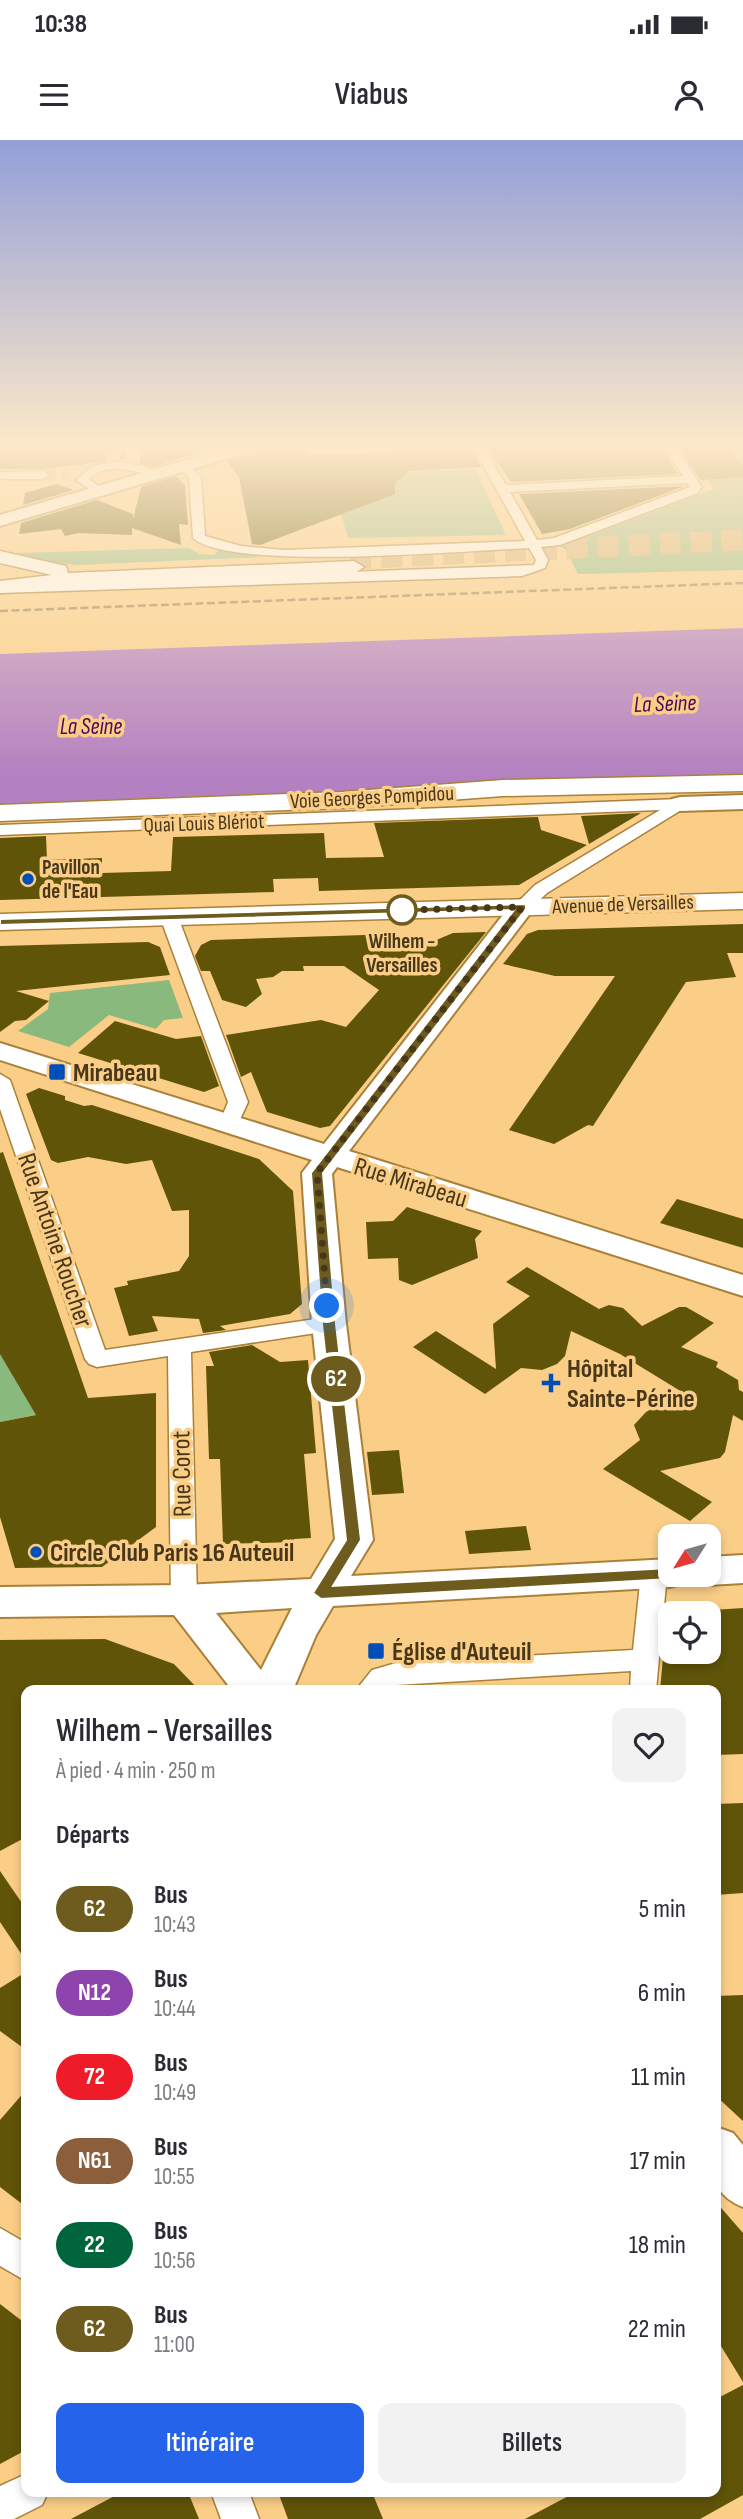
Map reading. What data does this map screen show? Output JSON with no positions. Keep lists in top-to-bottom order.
{
  "streets": {
    "main road": ["Voie Georges Pompidou", "Avenue de Versailles"],
    "street": [
      "Quai Louis Blériot",
      "Rue Mirabeau",
      "Rue Antoine Roucher",
      "Rue Corot"
    ]
  },
  "crossings": [
    ["Rue Antoine Roucher", "Rue Corot"]
  ],
  "water": ["La Seine"],
  "places": {
    "other": ["Pavillon de l'Eau", "Wilhem - Versailles", "Circle Club Paris 16 Auteuil"],
    "transit": ["Mirabeau", "Église d'Auteuil"],
    "health": ["Hôpital Sainte-Périne"]
  },
  "lines": ["bus line 62"],
  "north": "bottom left",
  "page": {
    "status": "10:38",
    "header": "Viabus",
    "on_map": "62",
    "heading": [
      ["Wilhem - Versailles", "À pied · 4 min · 250 m"],
      "Départs"
    ],
    "list": [
      {
        "mark": "62",
        "name": "Bus",
        "note": "10:43",
        "value": "5 min"
      },
      {
        "mark": "N12",
        "name": "Bus",
        "note": "10:44",
        "value": "6 min"
      },
      {
        "mark": "72",
        "name": "Bus",
        "note": "10:49",
        "value": "11 min"
      },
      {
        "mark": "N61",
        "name": "Bus",
        "note": "10:55",
        "value": "17 min"
      },
      {
        "mark": "22",
        "name": "Bus",
        "note": "10:56",
        "value": "18 min"
      },
      {
        "mark": "62",
        "name": "Bus",
        "note": "11:00",
        "value": "22 min"
      }
    ],
    "buttons": ["Itinéraire", "Billets"]
  }
}
